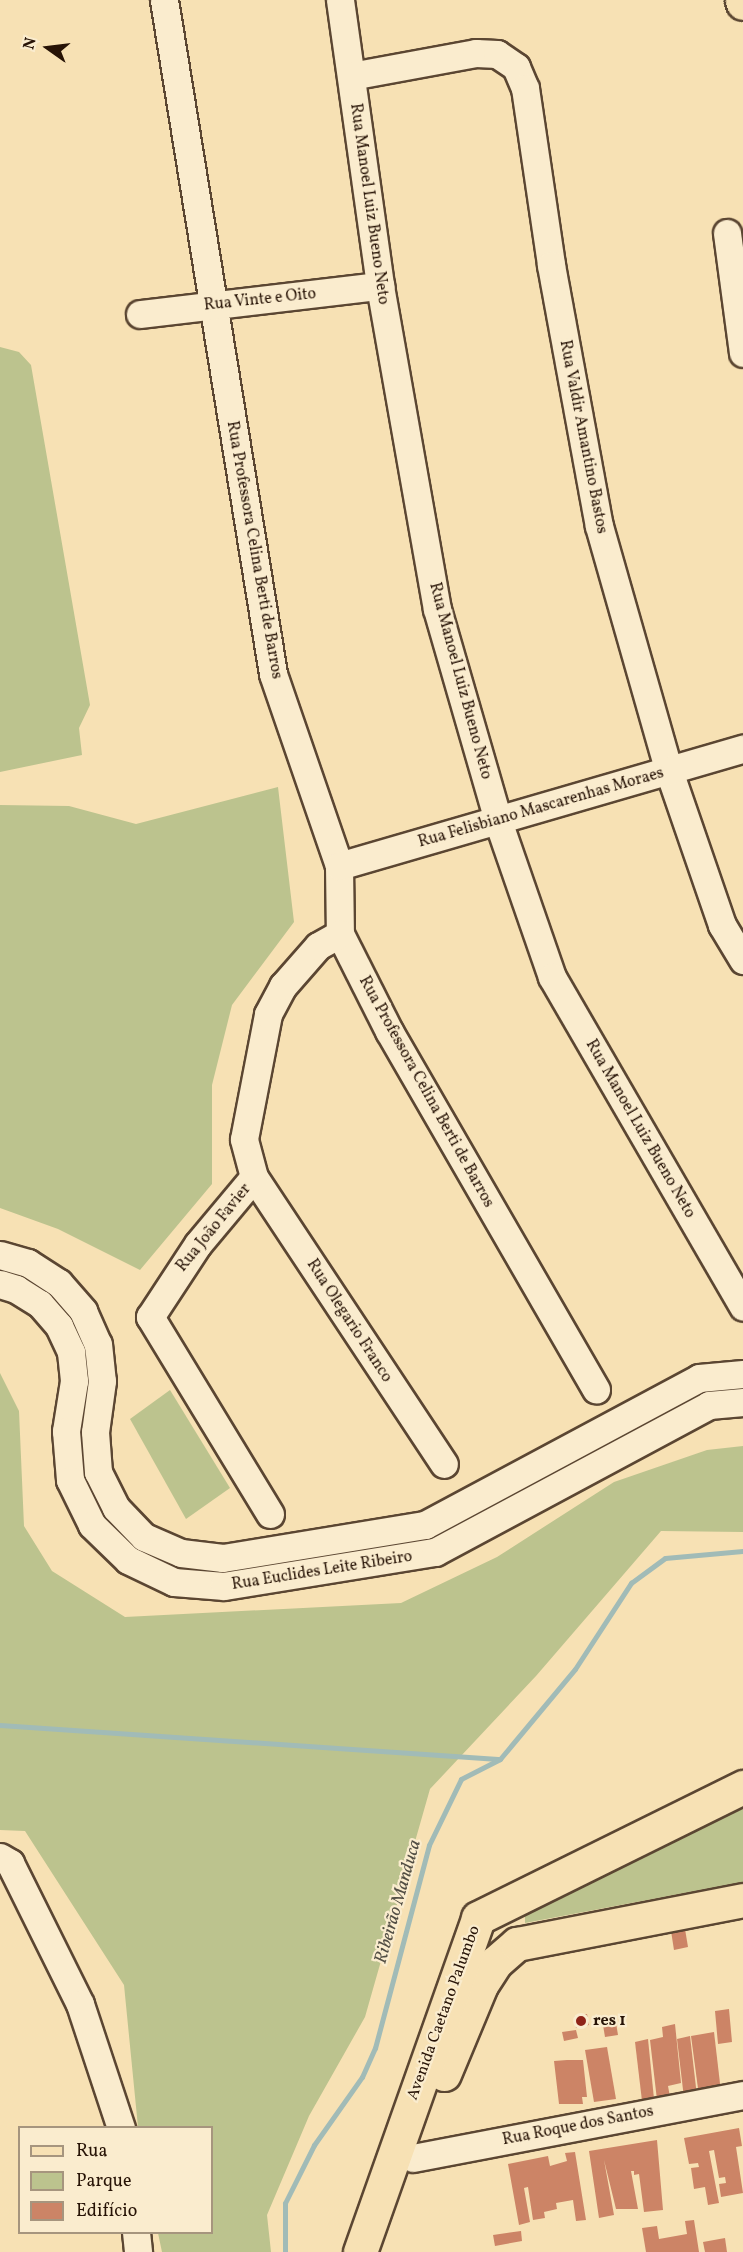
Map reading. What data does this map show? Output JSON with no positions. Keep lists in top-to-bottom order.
{
  "streets": {
    "main road": ["Avenida Caetano Palumbo"],
    "street": [
      "Rua Manoel Luiz Bueno Neto",
      "Rua Vinte e Oito",
      "Rua Valdir Amantino Bastos",
      "Rua Professora Celina Berti de Barros",
      "Rua Felisbiano Mascarenhas Moraes",
      "Rua João Favier",
      "Rua Olegario Franco",
      "Rua Euclides Leite Ribeiro",
      "Rua Roque dos Santos"
    ]
  },
  "crossings": [
    ["Rua Manoel Luiz Bueno Neto", "Rua Vinte e Oito"],
    ["Rua Manoel Luiz Bueno Neto", "Rua Valdir Amantino Bastos"],
    ["Rua Manoel Luiz Bueno Neto", "Rua Felisbiano Mascarenhas Moraes"],
    ["Rua Vinte e Oito", "Rua Professora Celina Berti de Barros"],
    ["Rua Valdir Amantino Bastos", "Rua Felisbiano Mascarenhas Moraes"],
    ["Rua Professora Celina Berti de Barros", "Rua Felisbiano Mascarenhas Moraes"],
    ["Rua Professora Celina Berti de Barros", "Rua João Favier"],
    ["Rua João Favier", "Rua Olegario Franco"],
    ["Avenida Caetano Palumbo", "Rua Roque dos Santos"]
  ],
  "water": ["Ribeirão Manduca"],
  "places": ["res 1"],
  "legend": ["Rua", "Parque", "Edifício"],
  "north": "left"
}
